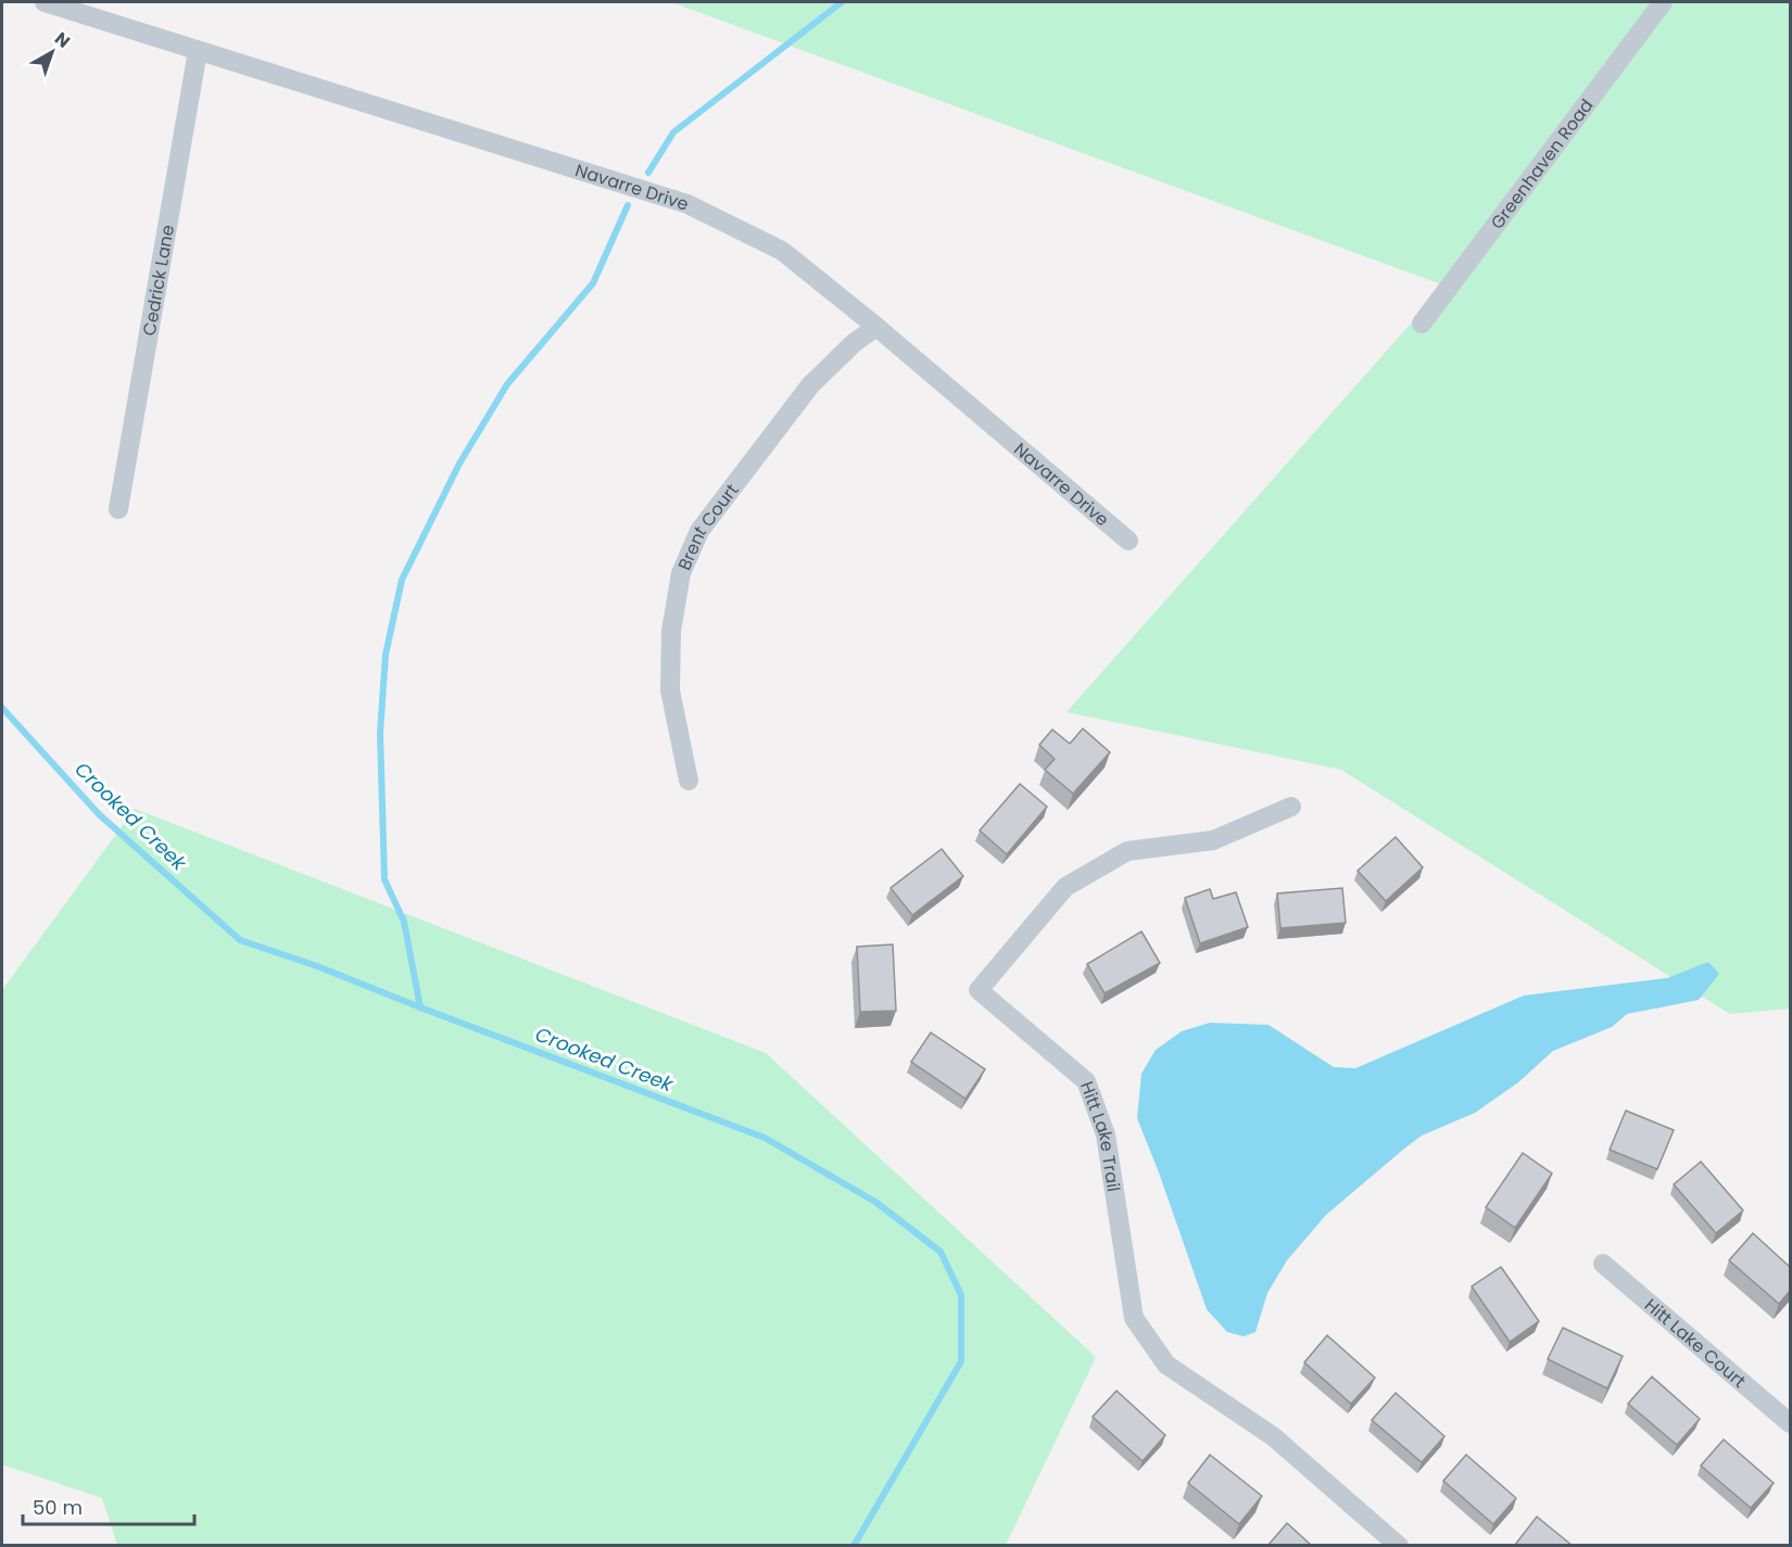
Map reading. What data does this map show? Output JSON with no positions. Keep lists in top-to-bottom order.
{
  "streets": {
    "street": [
      "Greenhaven Road",
      "Navarre Drive",
      "Cedrick Lane",
      "Brent Court",
      "Hitt Lake Trail",
      "Hitt Lake Court"
    ]
  },
  "crossings": [
    ["Navarre Drive", "Cedrick Lane"],
    ["Navarre Drive", "Brent Court"]
  ],
  "water": ["Crooked Creek"],
  "scale_bar": "50 m",
  "north": "top right"
}
